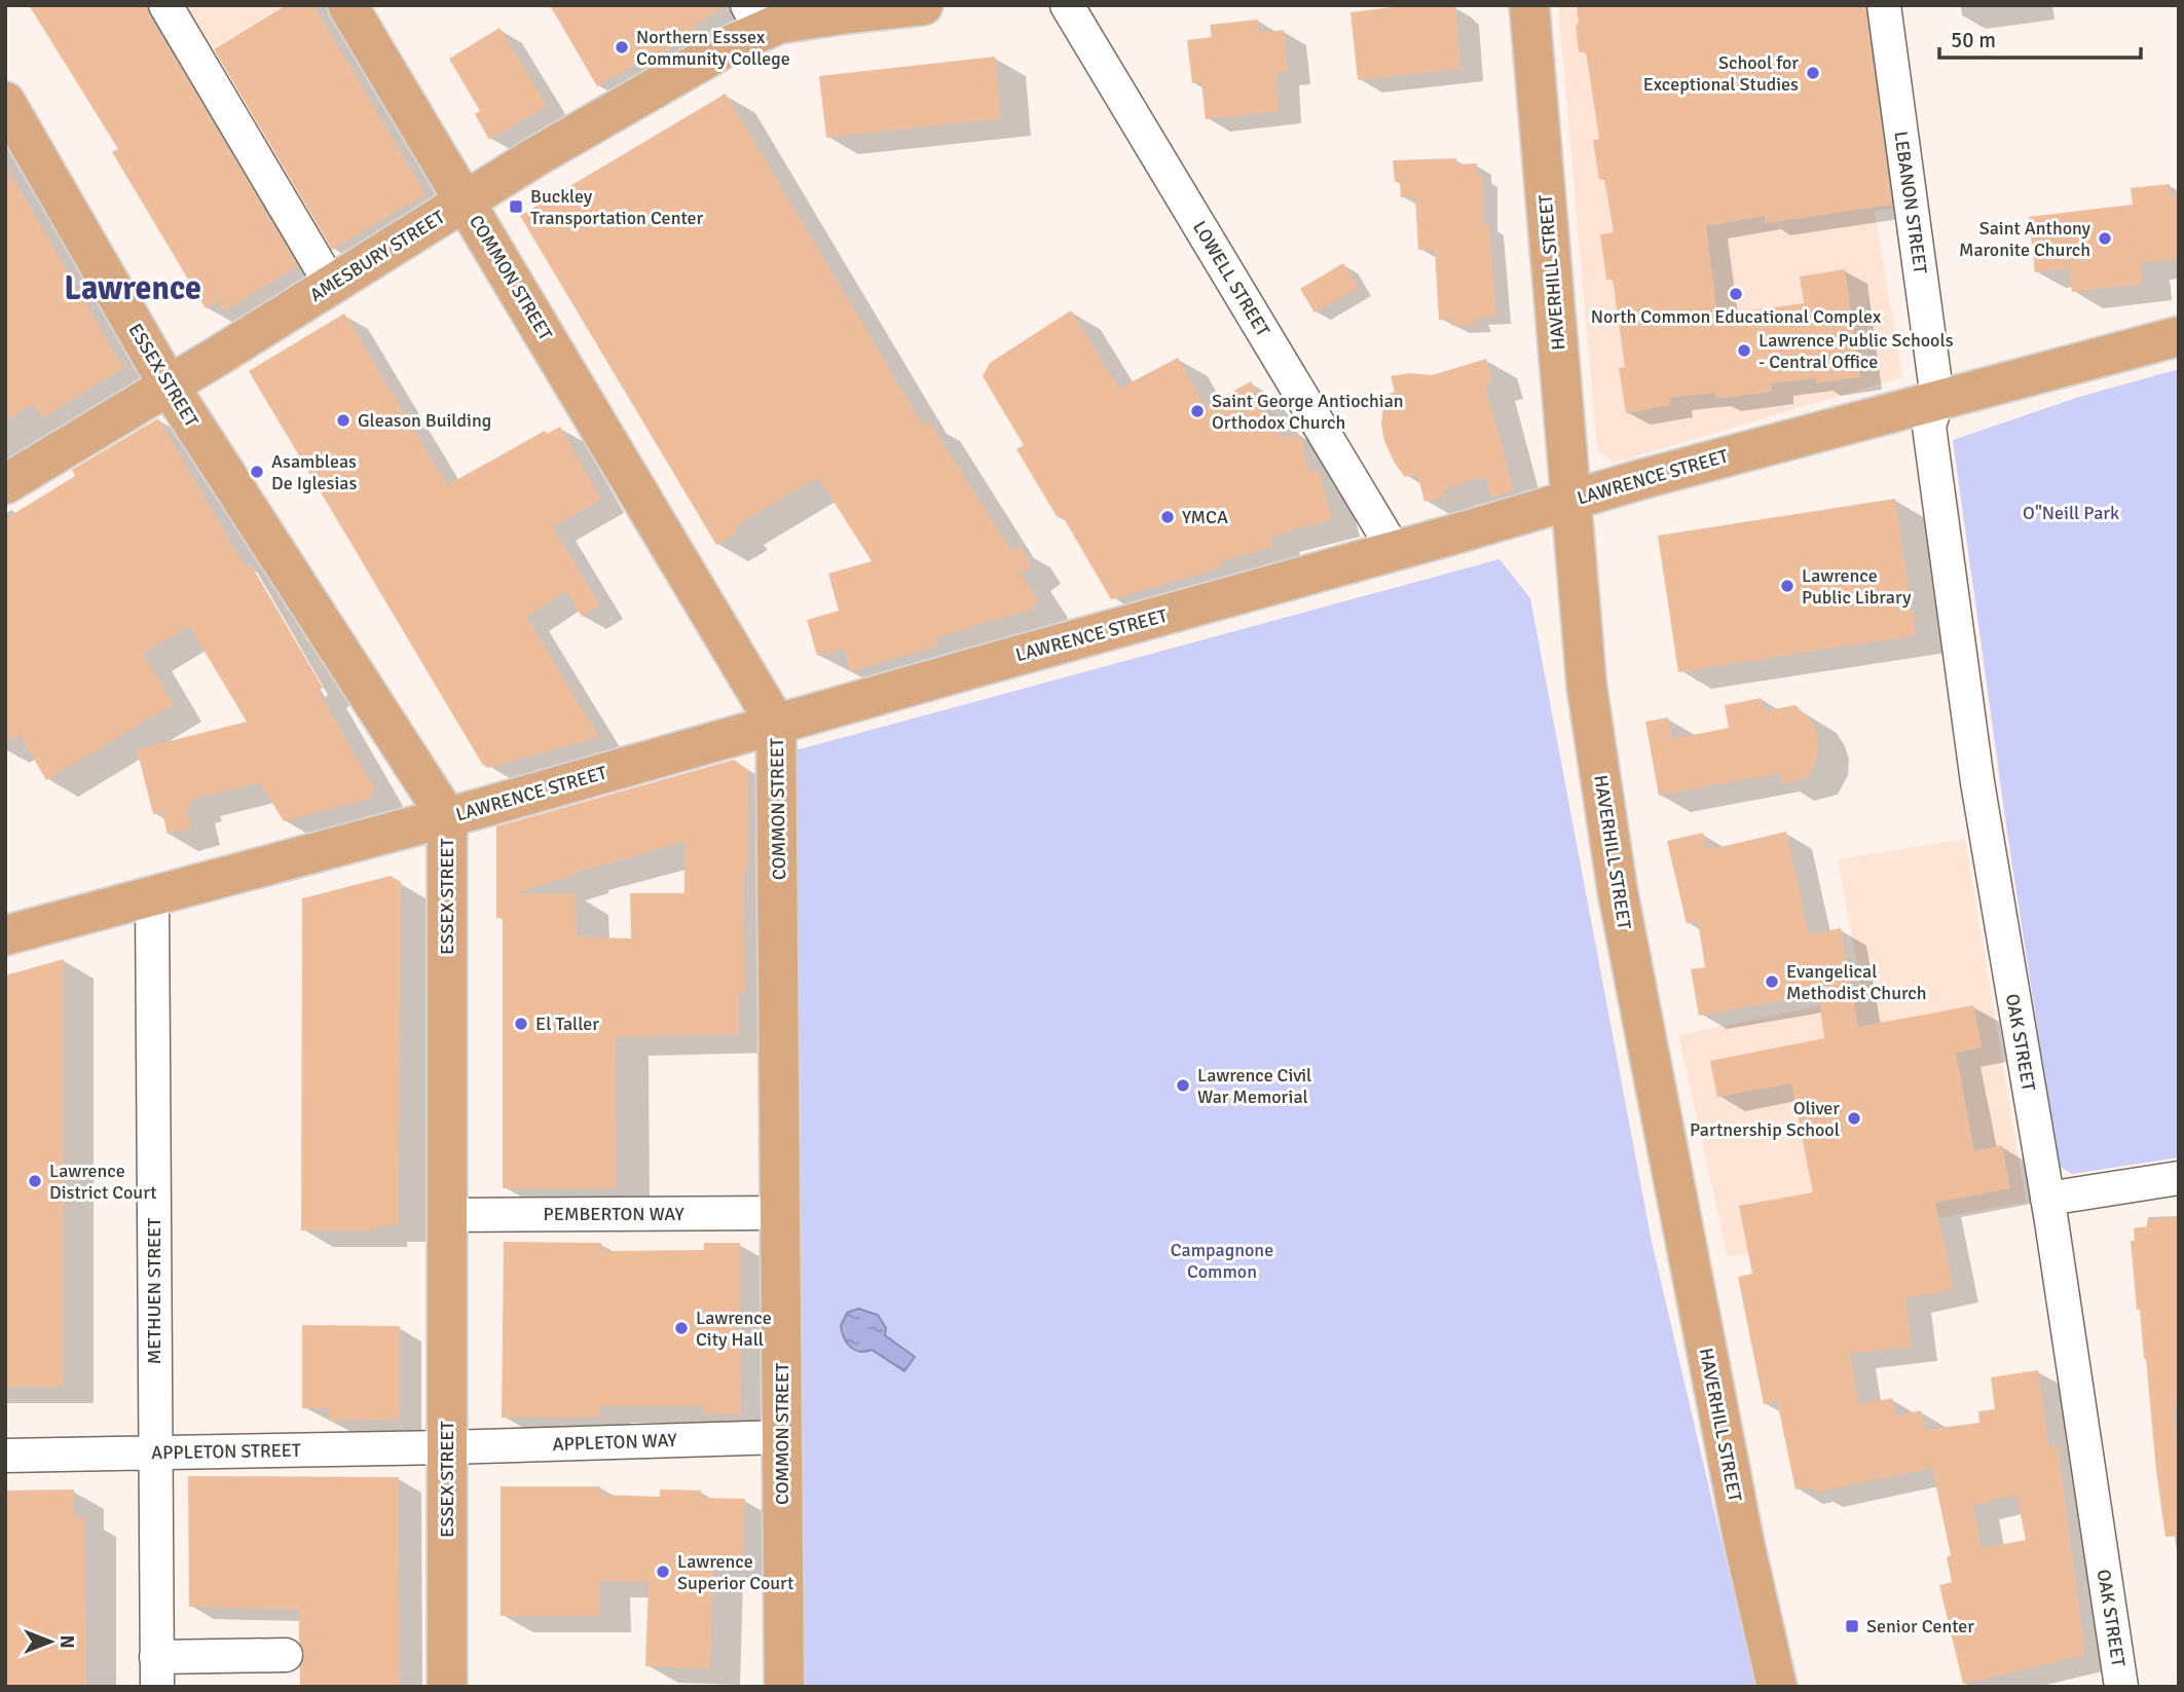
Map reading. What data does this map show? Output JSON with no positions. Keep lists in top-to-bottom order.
{
  "streets": {
    "main road": [
      "AMESBURY STREET",
      "HAVERHILL STREET",
      "COMMON STREET",
      "ESSEX STREET",
      "LAWRENCE STREET"
    ],
    "street": [
      "LEBANON STREET",
      "LOWELL STREET",
      "OAK STREET",
      "PEMBERTON WAY",
      "METHUEN STREET",
      "APPLETON WAY",
      "APPLETON STREET"
    ]
  },
  "crossings": [
    ["LEBANON STREET", "LAWRENCE STREET"],
    ["LEBANON STREET", "OAK STREET"],
    ["AMESBURY STREET", "COMMON STREET"],
    ["AMESBURY STREET", "ESSEX STREET"],
    ["HAVERHILL STREET", "LAWRENCE STREET"],
    ["COMMON STREET", "LAWRENCE STREET"],
    ["COMMON STREET", "PEMBERTON WAY"],
    ["COMMON STREET", "APPLETON WAY"],
    ["LOWELL STREET", "LAWRENCE STREET"],
    ["ESSEX STREET", "LAWRENCE STREET"],
    ["ESSEX STREET", "PEMBERTON WAY"],
    ["ESSEX STREET", "APPLETON WAY"],
    ["ESSEX STREET", "APPLETON STREET"],
    ["LAWRENCE STREET", "OAK STREET"],
    ["LAWRENCE STREET", "METHUEN STREET"],
    ["METHUEN STREET", "APPLETON STREET"],
    ["APPLETON WAY", "APPLETON STREET"]
  ],
  "districts": ["Lawrence"],
  "parks": ["O\"Neill Park", "Campagnone Common"],
  "places": {
    "other": [
      "Northern Esssex Community College",
      "School for Exceptional Studies",
      "Saint Anthony Maronite Church",
      "North Common Educational Complex",
      "Lawrence Public Schools - Central Office",
      "Saint George Antiochian Orthodox Church",
      "Gleason Building",
      "Asambleas De Iglesias",
      "YMCA",
      "Lawrence Public Library",
      "Evangelical Methodist Church",
      "El Taller",
      "Lawrence Civil War Memorial",
      "Oliver Partnership School",
      "Lawrence District Court",
      "Lawrence City Hall",
      "Lawrence Superior Court"
    ],
    "transit": ["Buckley Transportation Center", "Senior Center"]
  },
  "scale_bar": "50 m",
  "north": "right"
}
